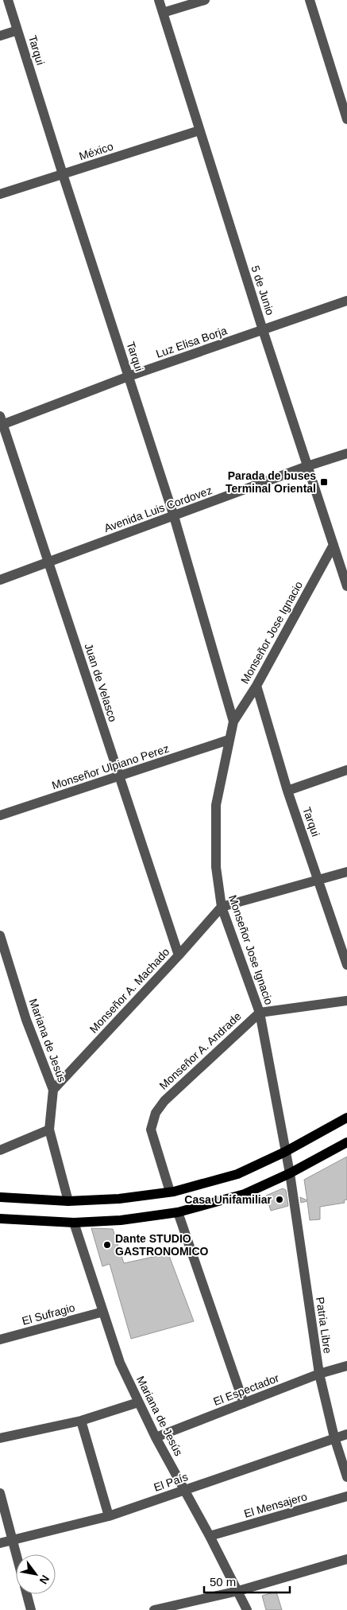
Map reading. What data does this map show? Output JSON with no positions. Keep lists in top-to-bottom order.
{
  "streets": {
    "street": [
      "Tarqui",
      "México",
      "5 de Junio",
      "Luz Elisa Borja",
      "Avenida Luis Cordovez",
      "Monseñor Jose Ignacio",
      "Juan de Velasco",
      "Monseñor Ulpiano Perez",
      "Monseñor A. Machado",
      "Mariana de Jesús",
      "Monseñor A. Andrade",
      "El Sufragio",
      "Patria Libre",
      "El Espectador",
      "El País",
      "El Mensajero"
    ]
  },
  "crossings": [
    ["Tarqui", "México"],
    ["Tarqui", "Luz Elisa Borja"],
    ["Tarqui", "Avenida Luis Cordovez"],
    ["Tarqui", "Monseñor Jose Ignacio"],
    ["México", "5 de Junio"],
    ["5 de Junio", "Luz Elisa Borja"],
    ["5 de Junio", "Avenida Luis Cordovez"],
    ["5 de Junio", "Monseñor Jose Ignacio"],
    ["Luz Elisa Borja", "Juan de Velasco"],
    ["Avenida Luis Cordovez", "Juan de Velasco"],
    ["Monseñor Jose Ignacio", "Monseñor Ulpiano Perez"],
    ["Monseñor Jose Ignacio", "Monseñor A. Machado"],
    ["Monseñor Jose Ignacio", "Monseñor A. Andrade"],
    ["Monseñor Jose Ignacio", "Patria Libre"],
    ["Juan de Velasco", "Monseñor Ulpiano Perez"],
    ["Juan de Velasco", "Monseñor A. Machado"],
    ["Monseñor A. Machado", "Mariana de Jesús"],
    ["Mariana de Jesús", "El Sufragio"],
    ["Mariana de Jesús", "El Espectador"],
    ["Mariana de Jesús", "El País"],
    ["Mariana de Jesús", "El Mensajero"],
    ["Patria Libre", "El Espectador"],
    ["Patria Libre", "El País"]
  ],
  "places": {
    "transit": ["Parada de buses Terminal Oriental"],
    "other": ["Casa Unifamiliar", "Dante STUDIO GASTRONOMICO"]
  },
  "scale_bar": "50 m",
  "north": "bottom right"
}
